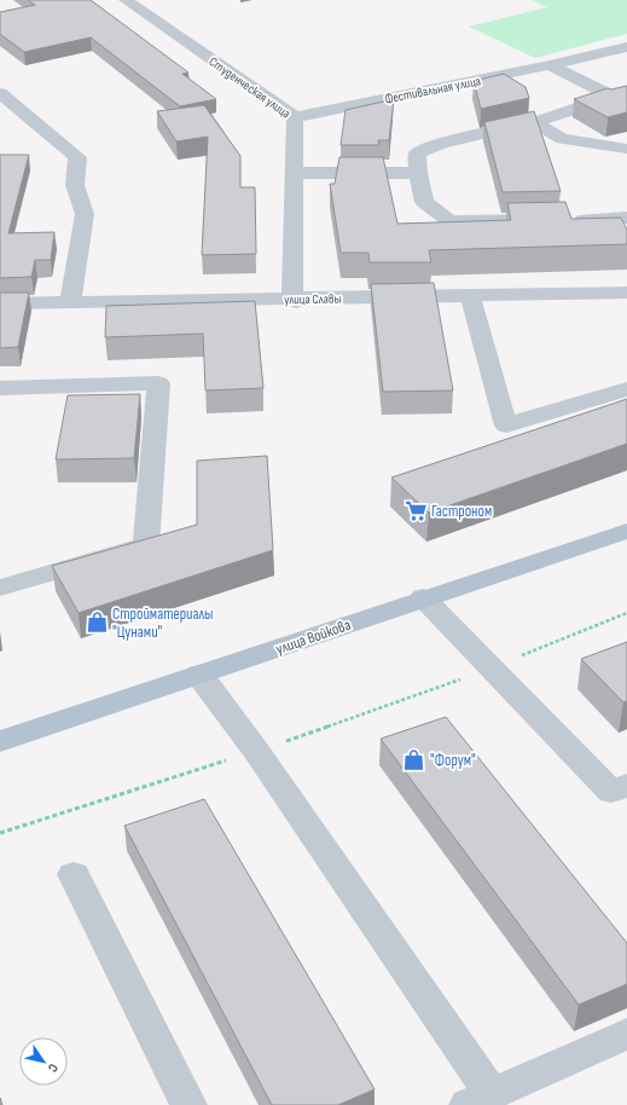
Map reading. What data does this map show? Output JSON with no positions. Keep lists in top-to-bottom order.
{
  "streets": {
    "main road": ["улица Войкова"],
    "street": ["Студенческая улица", "Фестивальная улица", "улица Славы"]
  },
  "crossings": [
    ["Студенческая улица", "Фестивальная улица"],
    ["Студенческая улица", "улица Славы"]
  ],
  "places": {
    "supermarket": ["Гастроном"],
    "shop": ["Стройматериалы \"Цунами\"", "\"Форум\""]
  },
  "north": "bottom right"
}
